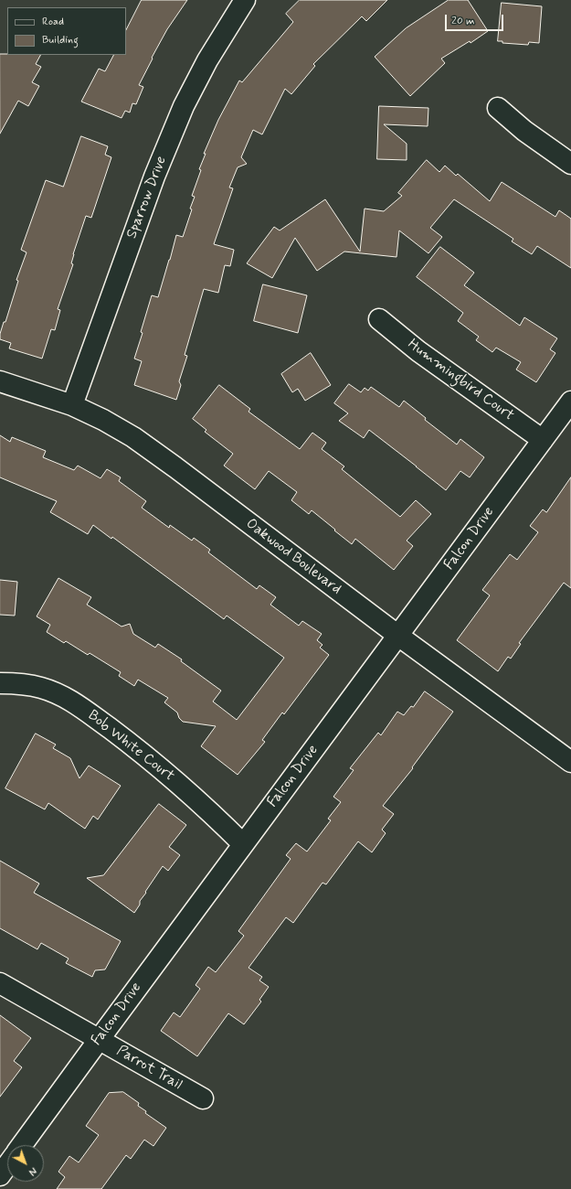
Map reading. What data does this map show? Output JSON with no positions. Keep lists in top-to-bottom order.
{
  "streets": {
    "street": [
      "Sparrow Drive",
      "Hummingbird Court",
      "Falcon Drive",
      "Oakwood Boulevard",
      "Bob White Court",
      "Parrot Trail"
    ]
  },
  "crossings": [
    ["Sparrow Drive", "Oakwood Boulevard"],
    ["Hummingbird Court", "Falcon Drive"],
    ["Falcon Drive", "Oakwood Boulevard"],
    ["Falcon Drive", "Bob White Court"],
    ["Falcon Drive", "Parrot Trail"]
  ],
  "legend": ["Road", "Building"],
  "scale_bar": "20 m",
  "north": "bottom right"
}
